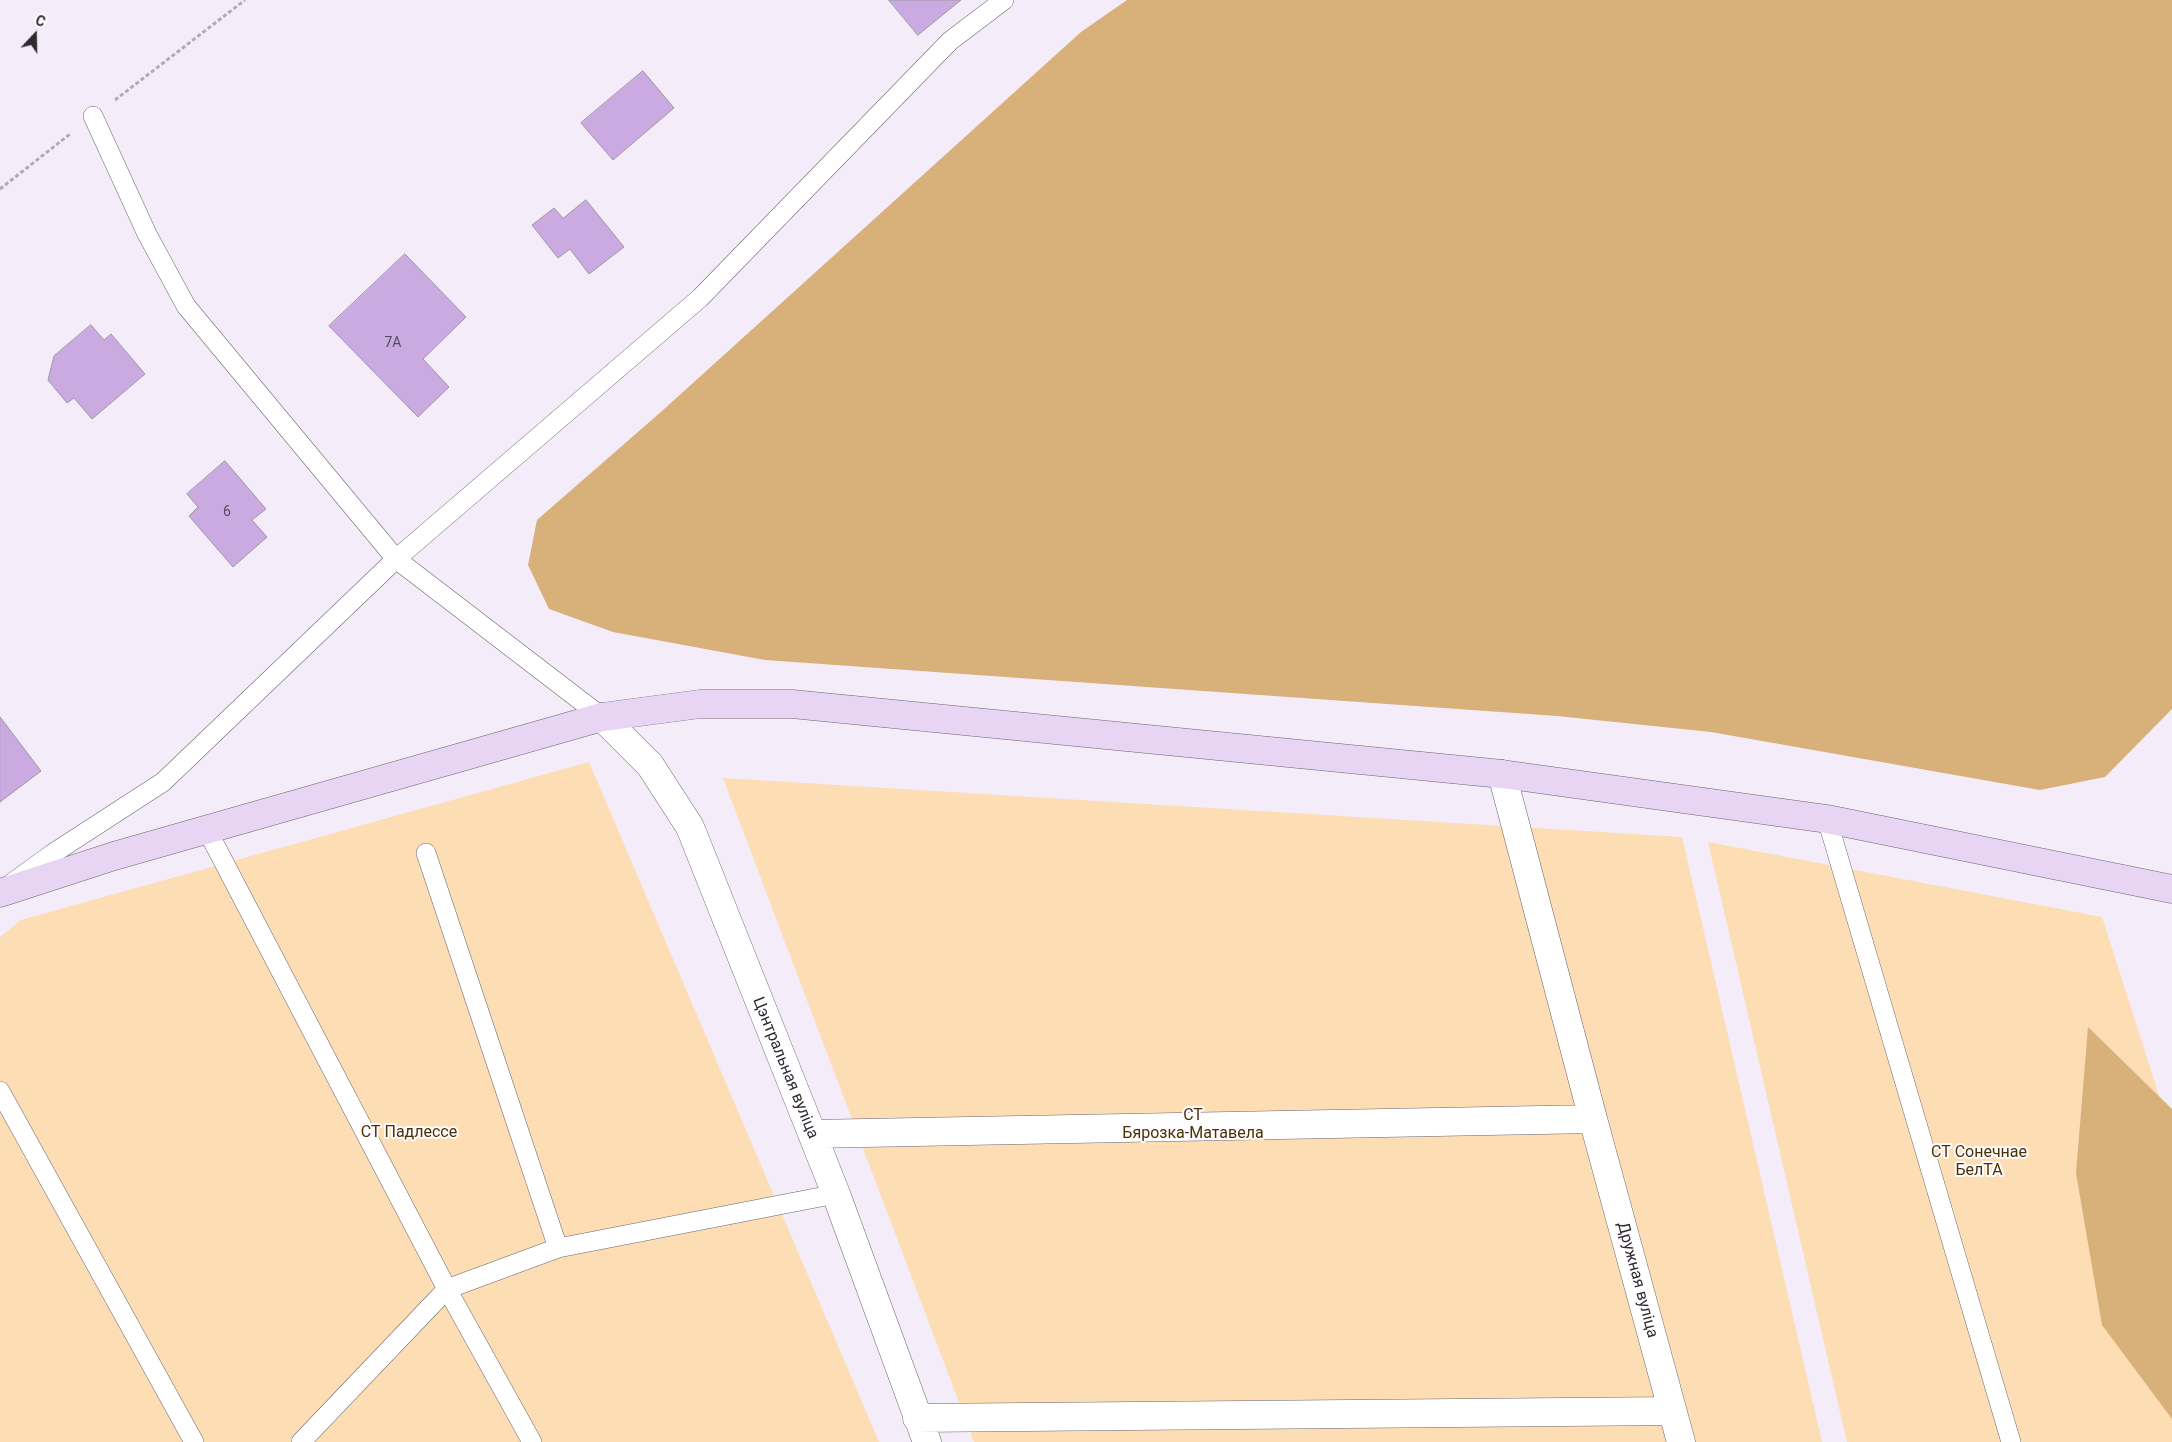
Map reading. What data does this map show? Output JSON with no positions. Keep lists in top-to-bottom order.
{
  "streets": {
    "street": ["Цэнтральная вуліца", "Дружная вуліца"]
  },
  "parks": ["СТ Бярозка-Матавела", "СТ Падлессе", "СТ Сонечнае БелТА"],
  "house_numbers": ["7А", "6"],
  "north": "top"
}
